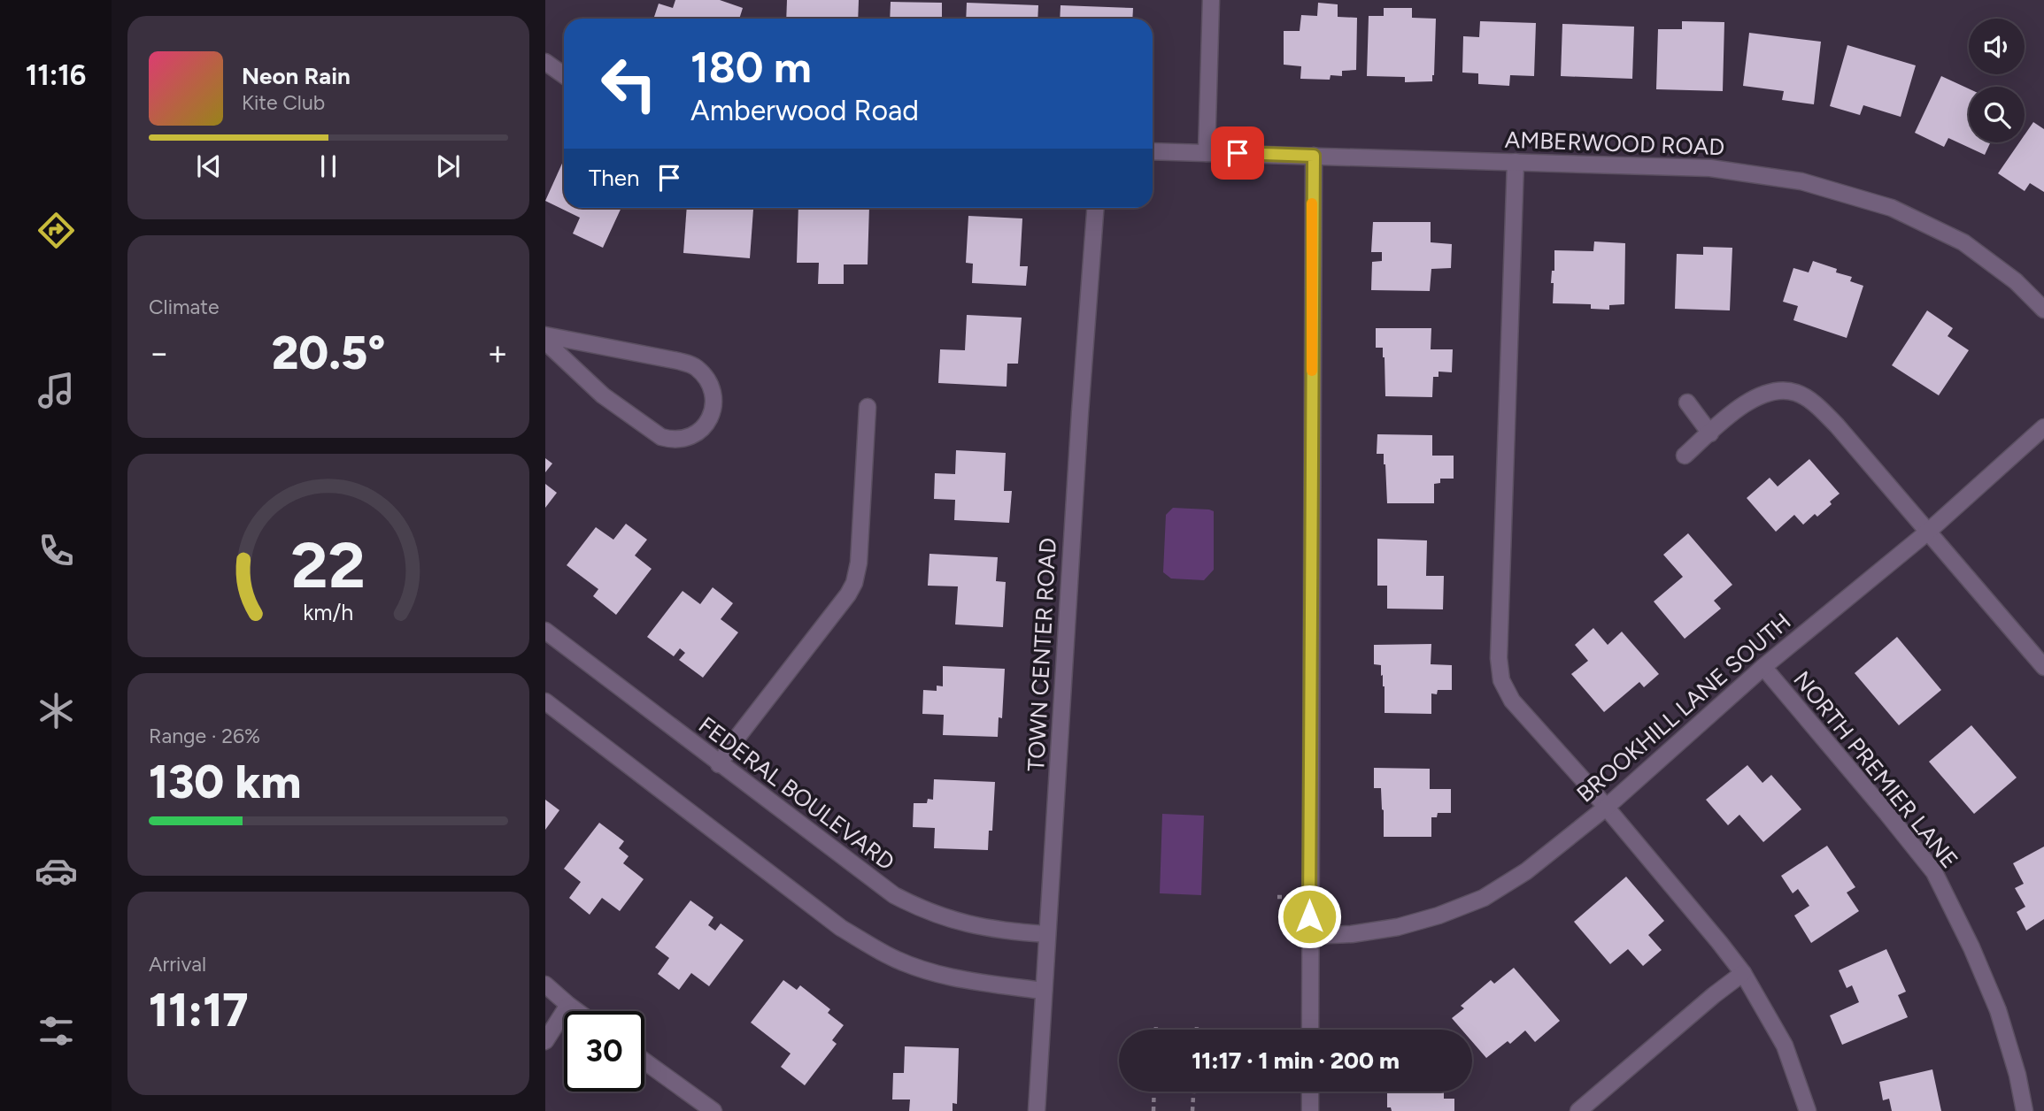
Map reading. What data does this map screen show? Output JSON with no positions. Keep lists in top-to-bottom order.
{
  "streets": {
    "street": [
      "AMBERWOOD ROAD",
      "TOWN CENTER ROAD",
      "BROOKHILL LANE SOUTH",
      "NORTH PREMIER LANE",
      "FEDERAL BOULEVARD"
    ]
  },
  "crossings": [
    ["TOWN CENTER ROAD", "FEDERAL BOULEVARD"],
    ["BROOKHILL LANE SOUTH", "NORTH PREMIER LANE"]
  ],
  "page": {
    "tabs": "11:16",
    "turn": ["180 m", "Amberwood Road"],
    "song": ["Neon Rain", "Kite Club"],
    "then": "Then",
    "tile": [
      "Climate",
      ["Range · 26%", "130 km"],
      ["Arrival", "11:17"]
    ],
    "heat": ["−", "20.5°", "+"],
    "limit": "30",
    "trip": "11:17 · 1 min · 200 m",
    "gauge": ["22", "km/h"]
  }
}
